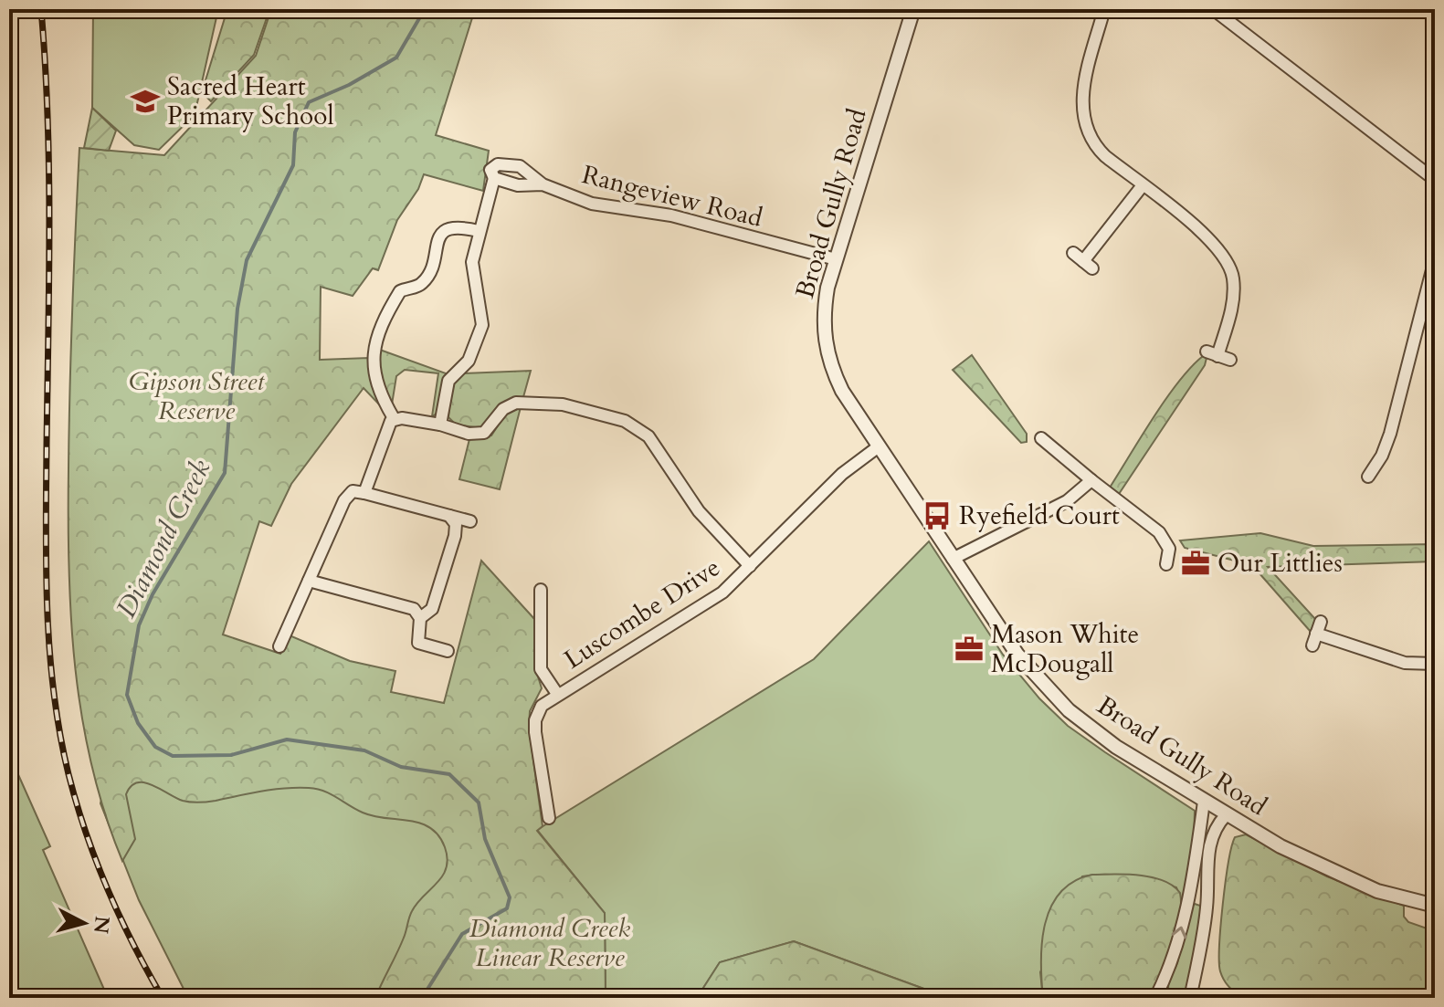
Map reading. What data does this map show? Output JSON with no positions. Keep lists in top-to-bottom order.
{
  "streets": {
    "street": ["Rangeview Road", "Broad Gully Road", "Luscombe Drive"]
  },
  "crossings": [
    ["Rangeview Road", "Broad Gully Road"],
    ["Broad Gully Road", "Luscombe Drive"]
  ],
  "water": ["Diamond Creek"],
  "parks": ["Gipson Street Reserve", "Diamond Creek Linear Reserve"],
  "places": {
    "school or university": ["Sacred Heart Primary School"],
    "bus stop": ["Ryefield Court"],
    "office": ["Our Littlies", "Mason White McDougall"]
  },
  "north": "right"
}
